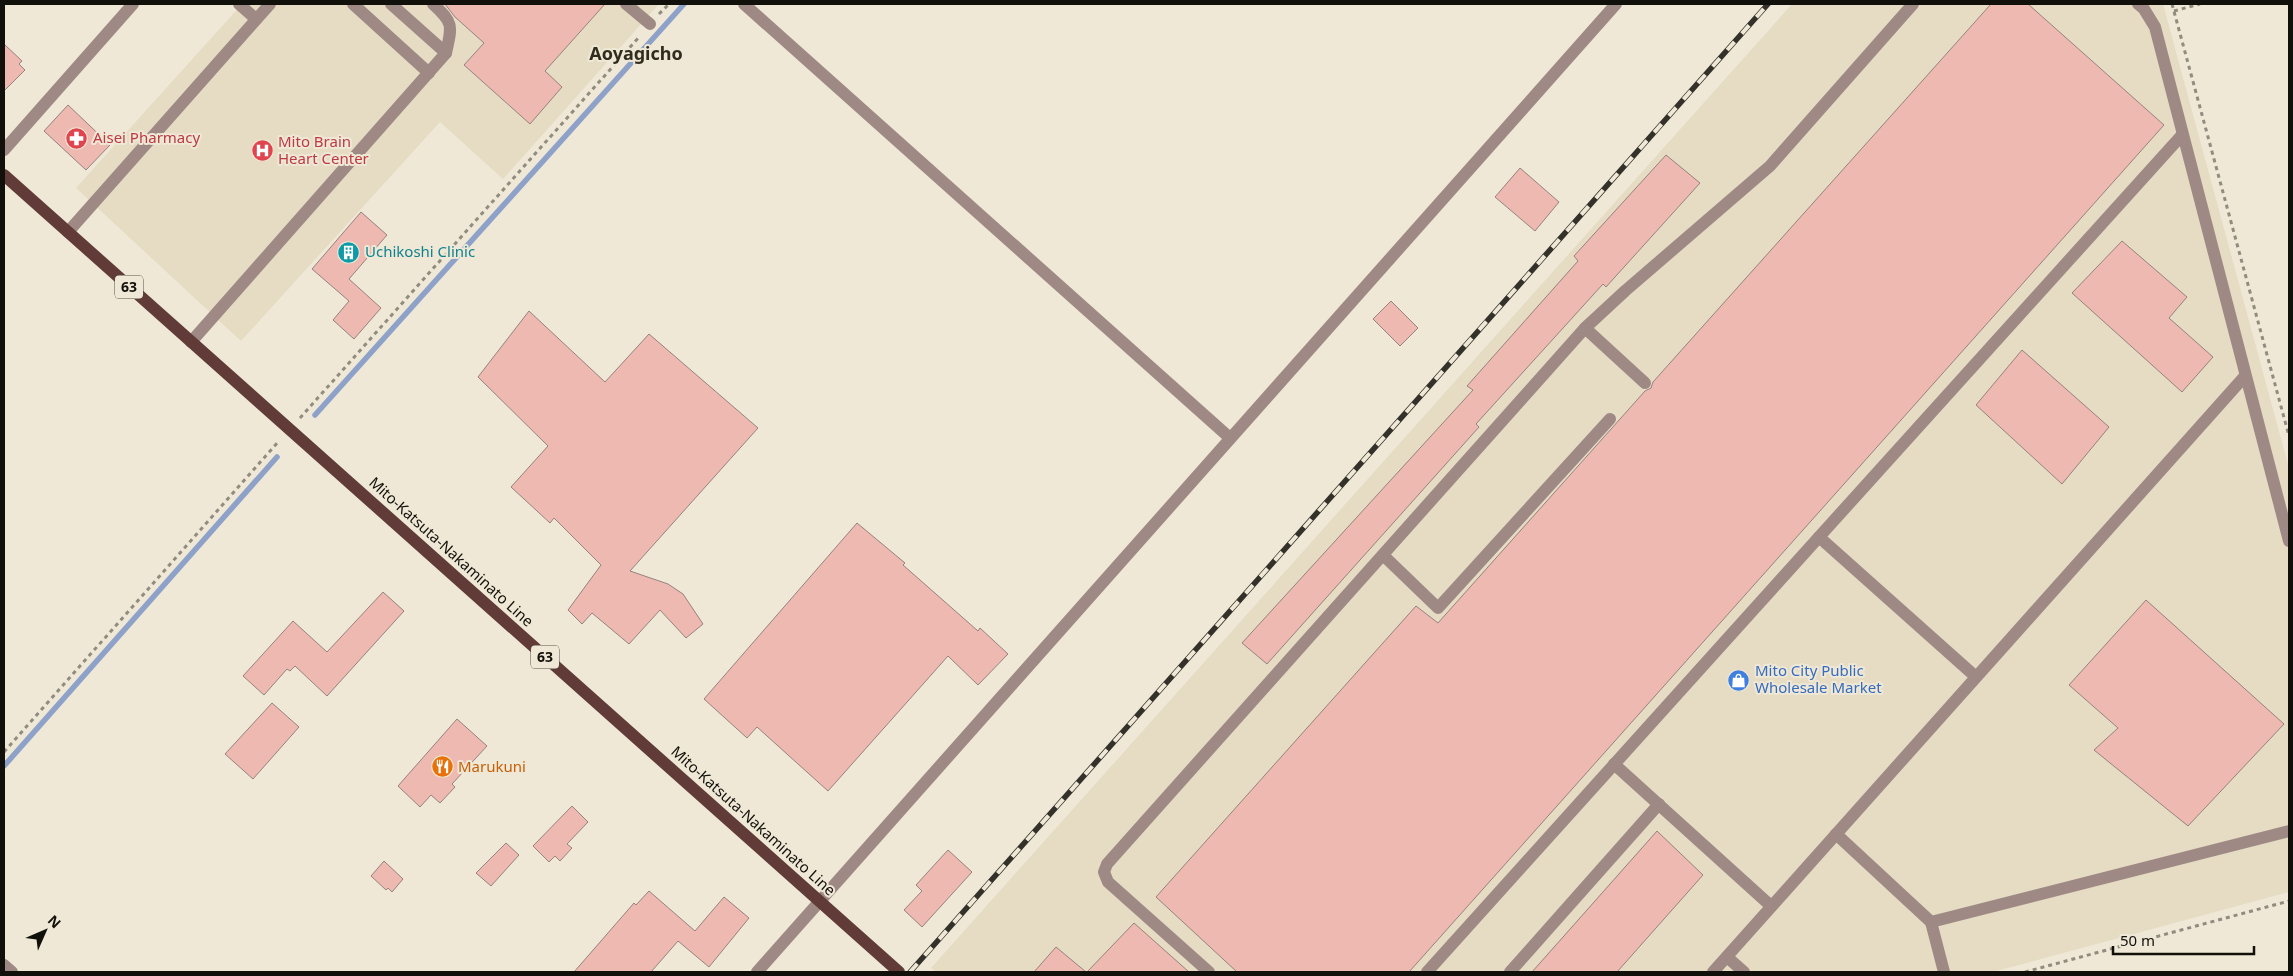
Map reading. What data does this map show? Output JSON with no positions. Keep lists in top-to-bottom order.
{
  "streets": {
    "main road": ["63", "Mito-Katsuta-Nakaminato Line"]
  },
  "districts": ["Aoyagicho"],
  "places": {
    "pharmacy": ["Aisei Pharmacy"],
    "hospital": ["Mito Brain Heart Center"],
    "building": ["Uchikoshi Clinic"],
    "shop": ["Mito City Public Wholesale Market"],
    "restaurant": ["Marukuni"]
  },
  "scale_bar": "50 m",
  "north": "top right"
}
